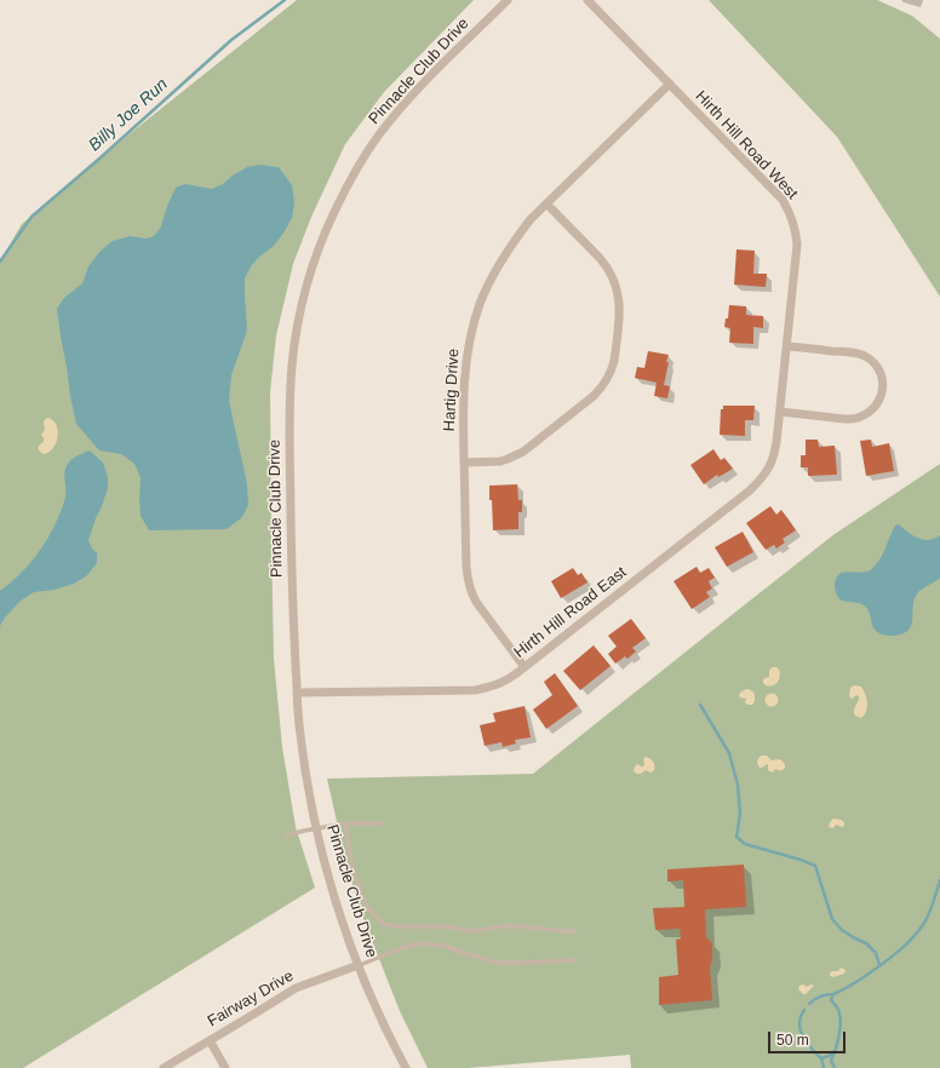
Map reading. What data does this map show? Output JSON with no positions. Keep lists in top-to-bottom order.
{
  "streets": {
    "street": [
      "Pinnacle Club Drive",
      "Hirth Hill Road West",
      "Hartig Drive",
      "Hirth Hill Road East",
      "Fairway Drive"
    ]
  },
  "crossings": [
    ["Pinnacle Club Drive", "Hirth Hill Road East"],
    ["Pinnacle Club Drive", "Fairway Drive"],
    ["Hirth Hill Road West", "Hartig Drive"],
    ["Hirth Hill Road West", "Hirth Hill Road East"],
    ["Hartig Drive", "Hirth Hill Road East"]
  ],
  "water": ["Billy Joe Run"],
  "scale_bar": "50 m"
}
